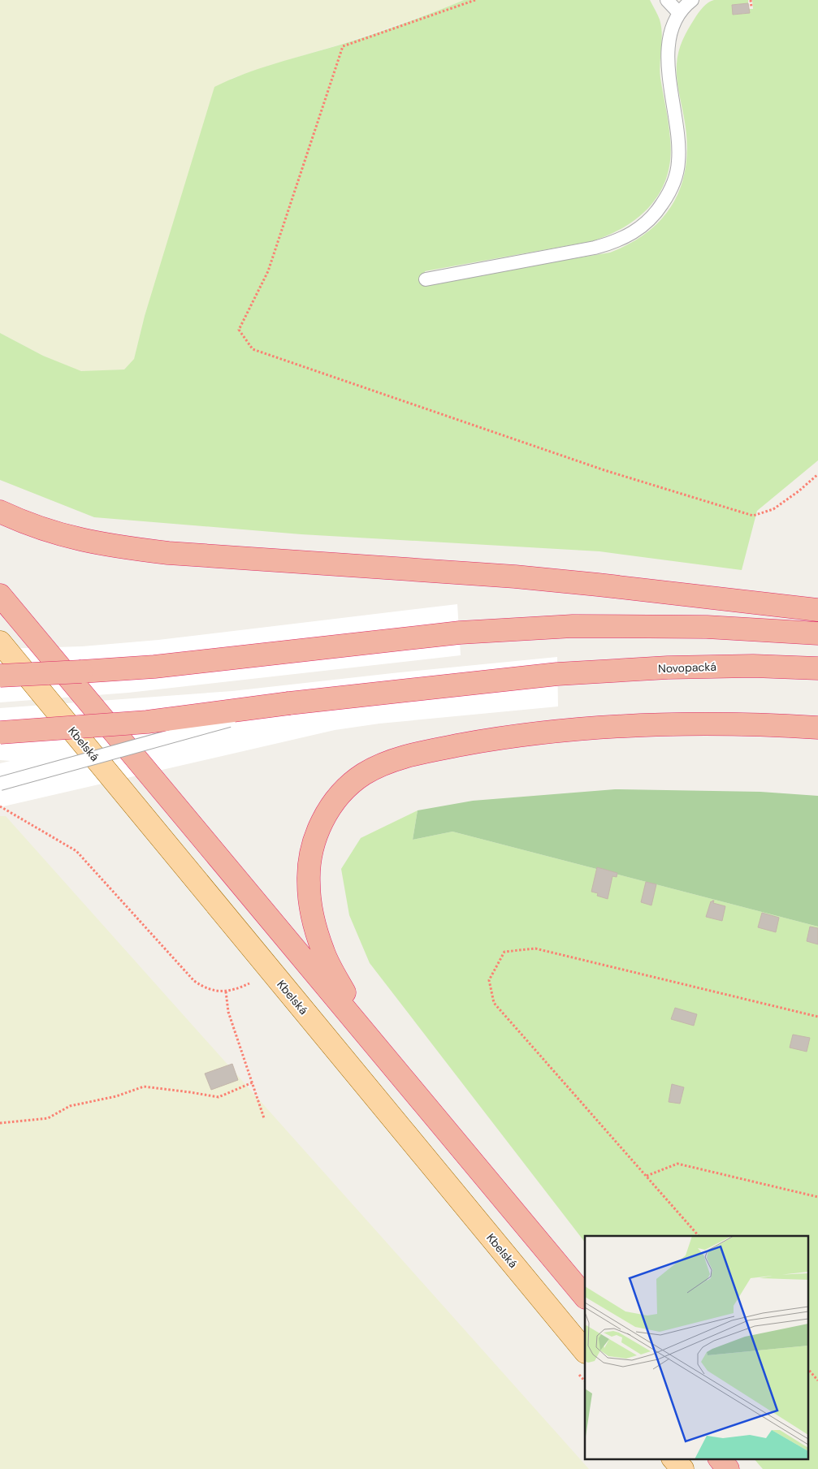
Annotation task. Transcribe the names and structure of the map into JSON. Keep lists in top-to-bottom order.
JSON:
{
  "streets": {
    "highway": ["Novopacká"],
    "main road": ["Kbelská"]
  }
}
